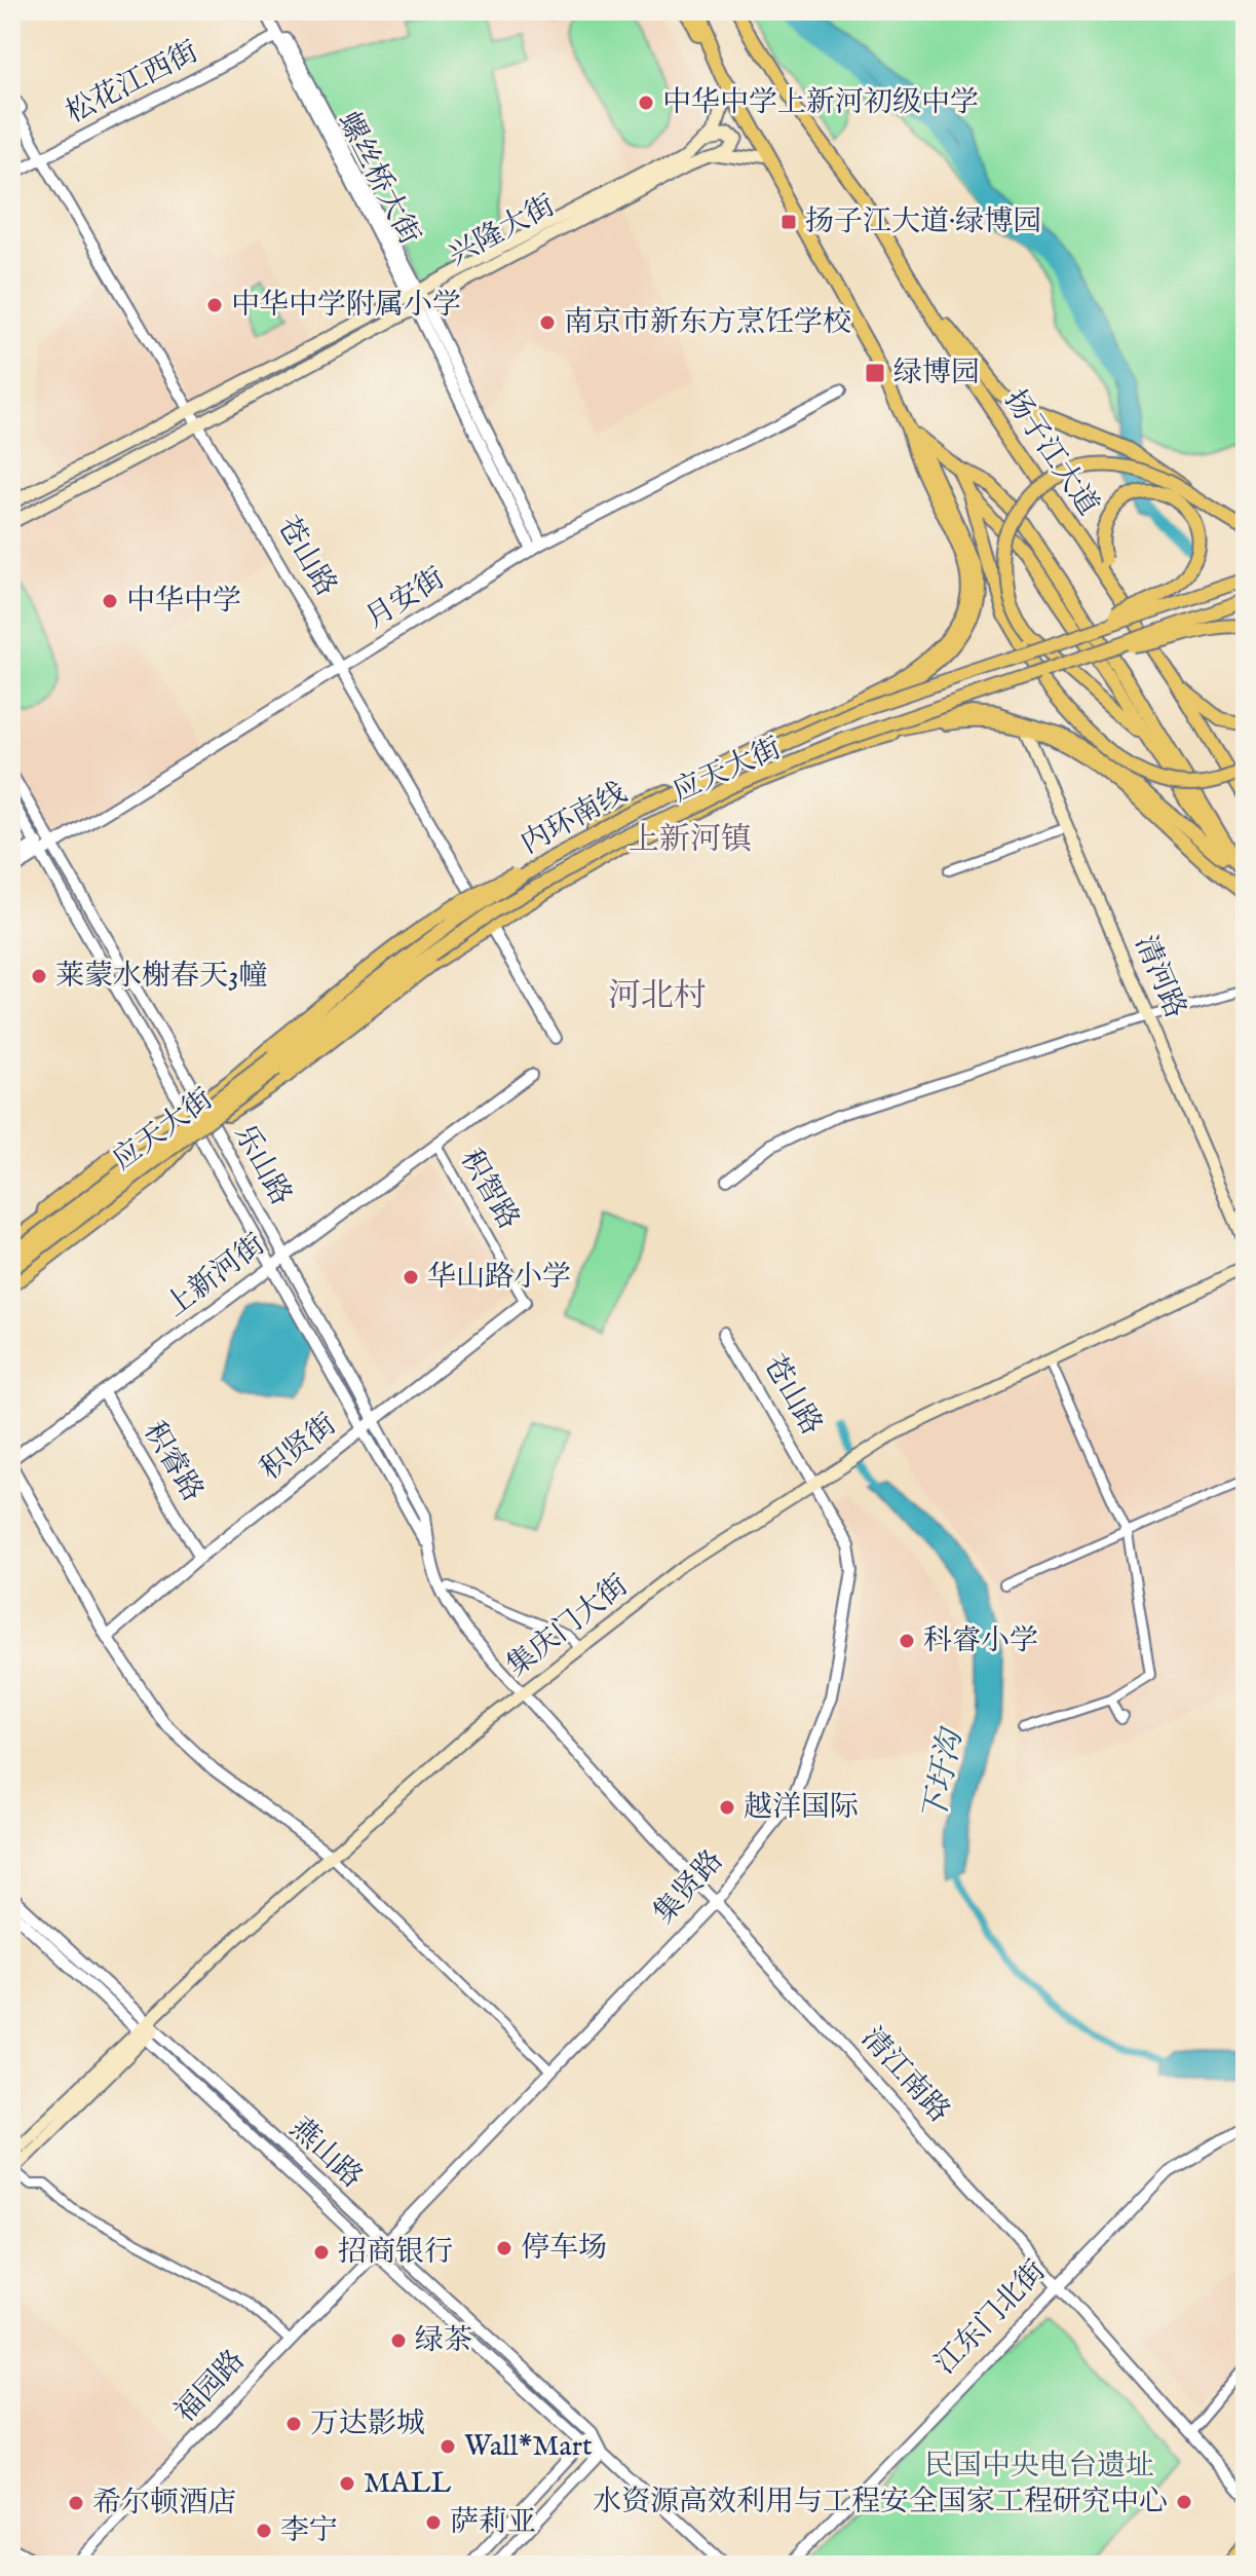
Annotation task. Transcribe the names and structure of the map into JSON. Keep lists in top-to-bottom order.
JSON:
{
  "streets": {
    "main road": [
      "兴隆大街",
      "扬子江大道",
      "应天大街",
      "内环南线",
      "清河路",
      "集庆门大街"
    ],
    "street": [
      "松花江西街",
      "螺丝桥大街",
      "苍山路",
      "月安街",
      "乐山路",
      "积智路",
      "上新河街",
      "积贤街",
      "积睿路",
      "集贤路",
      "清江南路",
      "燕山路",
      "江东门北街",
      "福园路"
    ]
  },
  "crossings": [
    ["松花江西街", "螺丝桥大街"],
    ["松花江西街", "苍山路"],
    ["螺丝桥大街", "兴隆大街"],
    ["螺丝桥大街", "月安街"],
    ["兴隆大街", "苍山路"],
    ["苍山路", "月安街"],
    ["苍山路", "应天大街"],
    ["苍山路", "集庆门大街"],
    ["苍山路", "集贤路"],
    ["月安街", "乐山路"],
    ["应天大街", "内环南线"],
    ["应天大街", "清河路"],
    ["应天大街", "乐山路"],
    ["乐山路", "上新河街"],
    ["乐山路", "积贤街"],
    ["乐山路", "集庆门大街"],
    ["乐山路", "清江南路"],
    ["积智路", "上新河街"],
    ["积智路", "积贤街"],
    ["上新河街", "积睿路"],
    ["积贤街", "积睿路"],
    ["集庆门大街", "集贤路"],
    ["集庆门大街", "清江南路"],
    ["集庆门大街", "燕山路"],
    ["集贤路", "清江南路"],
    ["集贤路", "燕山路"],
    ["集贤路", "福园路"],
    ["清江南路", "江东门北街"],
    ["燕山路", "福园路"]
  ],
  "districts": ["上新河镇", "河北村"],
  "water": ["下圩沟"],
  "parks": ["民国中央电台遗址"],
  "places": {
    "other": [
      "中华中学上新河初级中学",
      "中华中学附属小学",
      "南京市新东方烹饪学校",
      "中华中学",
      "莱蒙水榭春天3幢",
      "华山路小学",
      "科睿小学",
      "越洋国际",
      "停车场",
      "招商银行",
      "绿茶",
      "万达影城",
      "Wall*Mart",
      "MALL",
      "水资源高效利用与工程安全国家工程研究中心",
      "希尔顿酒店",
      "萨莉亚",
      "李宁"
    ],
    "transit": ["扬子江大道·绿博园", "绿博园"]
  }
}
